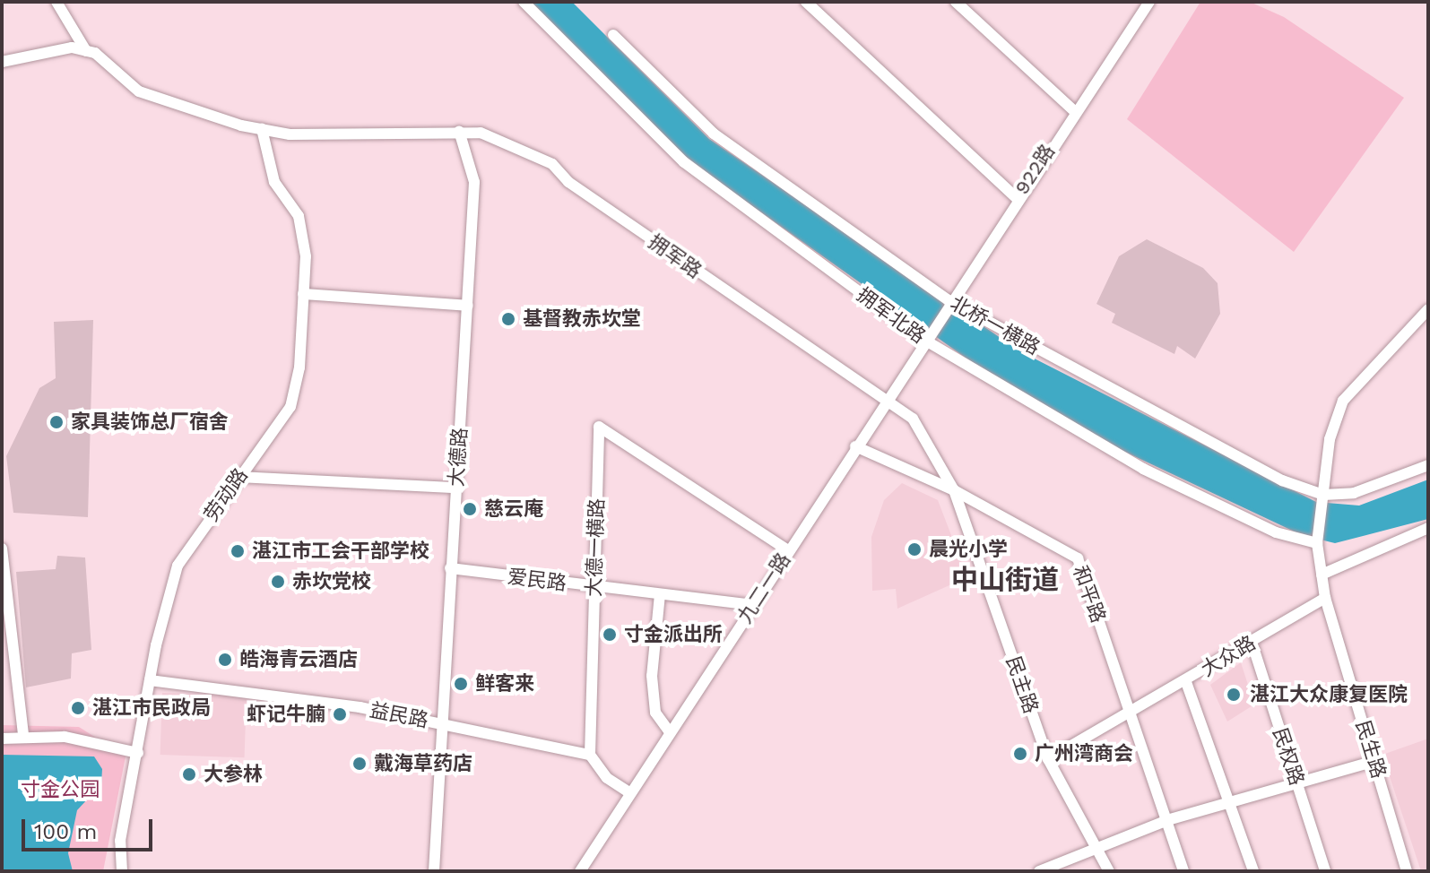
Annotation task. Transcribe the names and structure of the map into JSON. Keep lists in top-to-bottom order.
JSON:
{
  "streets": {
    "street": [
      "922路",
      "拥军路",
      "拥军北路",
      "北桥一横路",
      "大德路",
      "劳动路",
      "大德一横路",
      "爱民路",
      "九二一路",
      "和平路",
      "大众路",
      "民主路",
      "益民路",
      "民生路",
      "民权路"
    ]
  },
  "crossings": [
    ["922路", "拥军北路"],
    ["922路", "北桥一横路"],
    ["922路", "九二一路"],
    ["拥军路", "大德路"],
    ["拥军路", "九二一路"],
    ["拥军北路", "九二一路"],
    ["拥军北路", "民生路"],
    ["北桥一横路", "民生路"],
    ["大德路", "爱民路"],
    ["大德路", "益民路"],
    ["劳动路", "益民路"],
    ["大德一横路", "爱民路"],
    ["大德一横路", "九二一路"],
    ["大德一横路", "益民路"],
    ["爱民路", "九二一路"],
    ["九二一路", "和平路"],
    ["和平路", "大众路"],
    ["和平路", "民主路"],
    ["大众路", "民主路"],
    ["大众路", "民生路"],
    ["大众路", "民权路"]
  ],
  "districts": ["中山街道"],
  "parks": ["寸金公园"],
  "places": [
    "基督教赤坎堂",
    "家具装饰总厂宿舍",
    "慈云庵",
    "晨光小学",
    "湛江市工会干部学校",
    "赤坎党校",
    "寸金派出所",
    "皓海青云酒店",
    "鲜客来",
    "湛江大众康复医院",
    "湛江市民政局",
    "虾记牛腩",
    "广州湾商会",
    "戴海草药店",
    "大参林"
  ],
  "scale_bar": "100 m"
}
